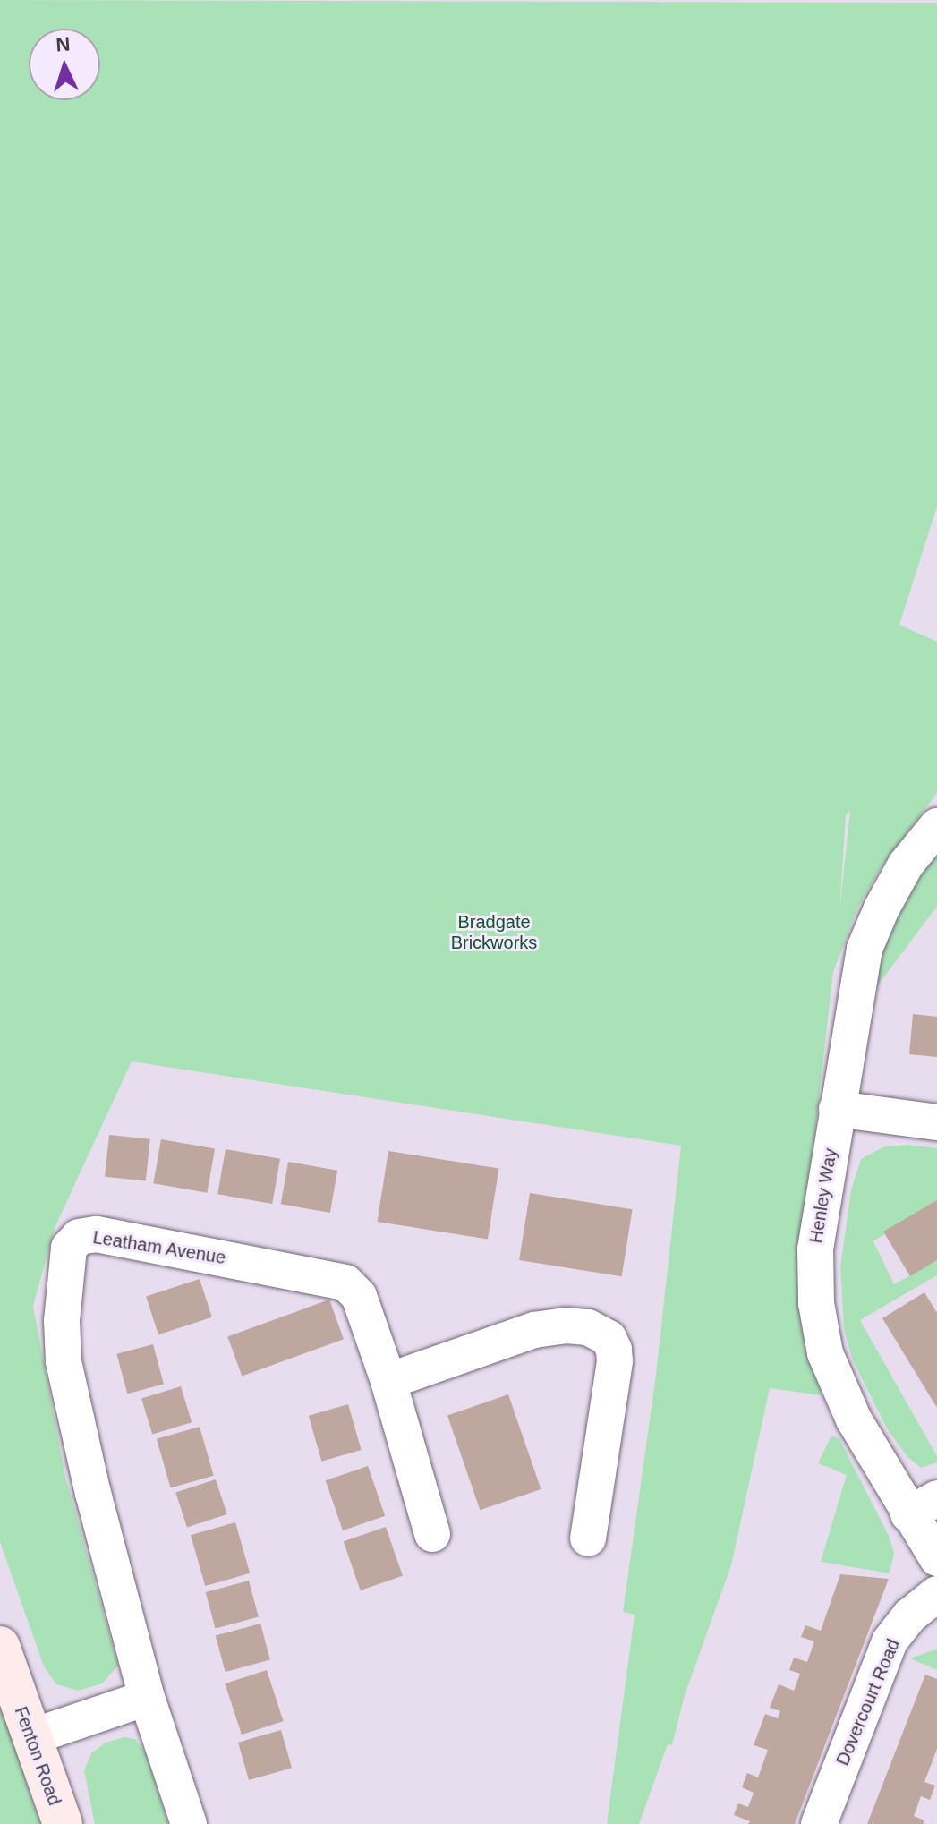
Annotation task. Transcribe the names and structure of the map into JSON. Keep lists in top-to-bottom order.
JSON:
{
  "streets": {
    "street": [
      "Henley Way",
      "Leatham Avenue",
      "Dovercourt Road",
      "Fenton Road"
    ]
  },
  "parks": ["Bradgate Brickworks"],
  "north": "top"
}
